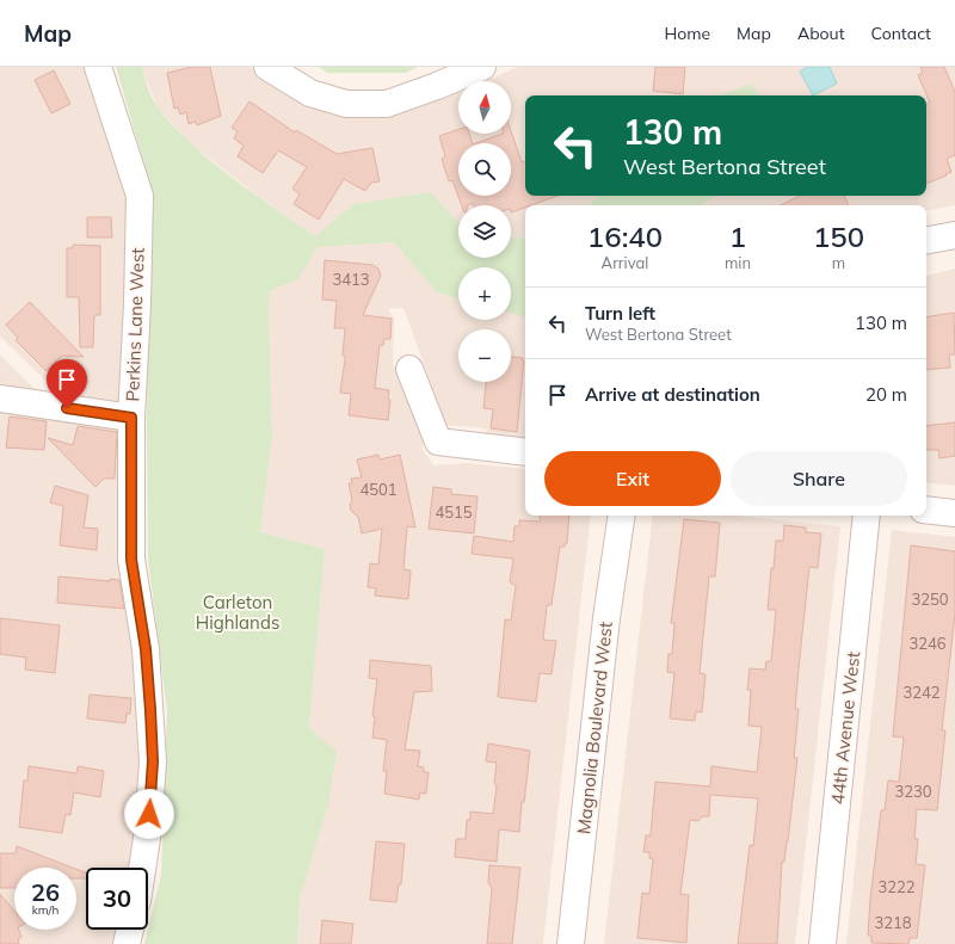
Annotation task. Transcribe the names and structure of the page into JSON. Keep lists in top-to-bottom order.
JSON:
{
  "streets": {
    "street": ["Perkins Lane West", "Magnolia Boulevard West", "44th Avenue West"]
  },
  "parks": ["Carleton Highlands"],
  "house_numbers": [
    "3413",
    "4501",
    "4515",
    "3250",
    "3246",
    "3242",
    "3230",
    "3222",
    "3218"
  ],
  "north": "top",
  "page": {
    "header": "Map",
    "nav": [
      "Home",
      "Map",
      "About",
      "Contact"
    ],
    "map_buttons": ["+", "−"],
    "turn": ["130 m", "West Bertona Street"],
    "eta": [
      "16:40",
      "Arrival",
      "1",
      "min",
      "150",
      "m"
    ],
    "list": [
      {
        "name": "Turn left",
        "note": "West Bertona Street",
        "value": "130 m"
      },
      {
        "name": "Arrive at destination",
        "value": "20 m"
      }
    ],
    "buttons": ["Exit", "Share"],
    "speed": "26 km/h",
    "limit": "30"
  }
}
